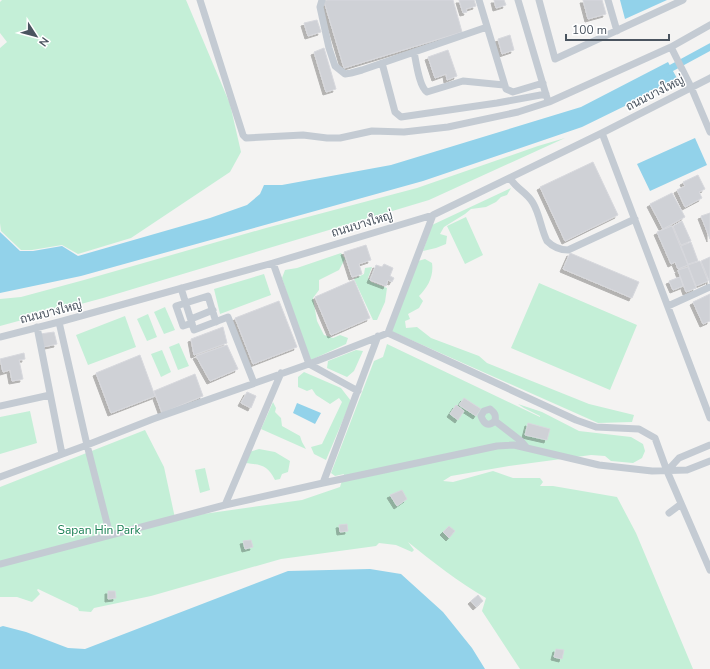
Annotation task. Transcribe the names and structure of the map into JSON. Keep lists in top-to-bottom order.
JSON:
{
  "streets": {
    "street": ["ถนนบางใหญ่"]
  },
  "parks": ["Sapan Hin Park"],
  "scale_bar": "100 m",
  "north": "bottom right"
}
